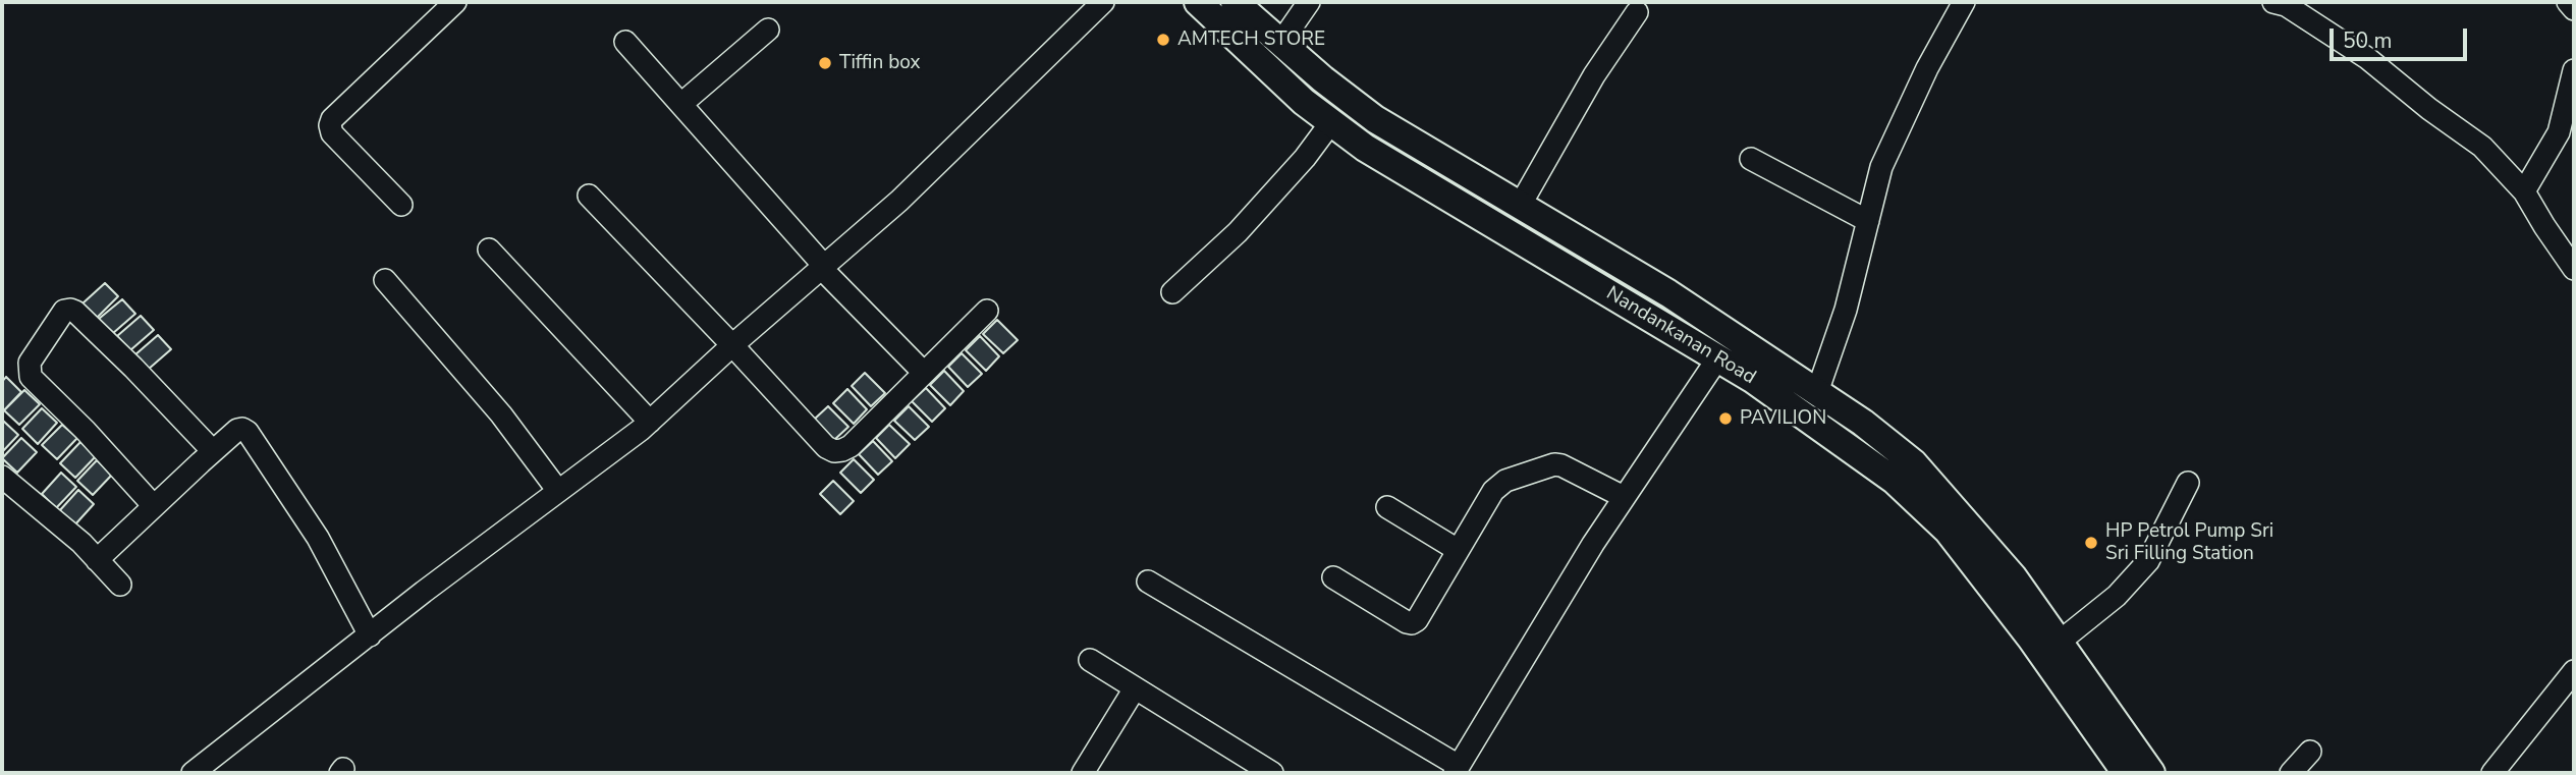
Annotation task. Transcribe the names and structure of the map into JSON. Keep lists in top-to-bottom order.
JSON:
{
  "streets": {
    "main road": ["Nandankanan Road"]
  },
  "places": [
    "AMTECH STORE",
    "Tiffin box",
    "PAVILION",
    "HP Petrol Pump Sri Sri Filling Station"
  ],
  "scale_bar": "50 m"
}
